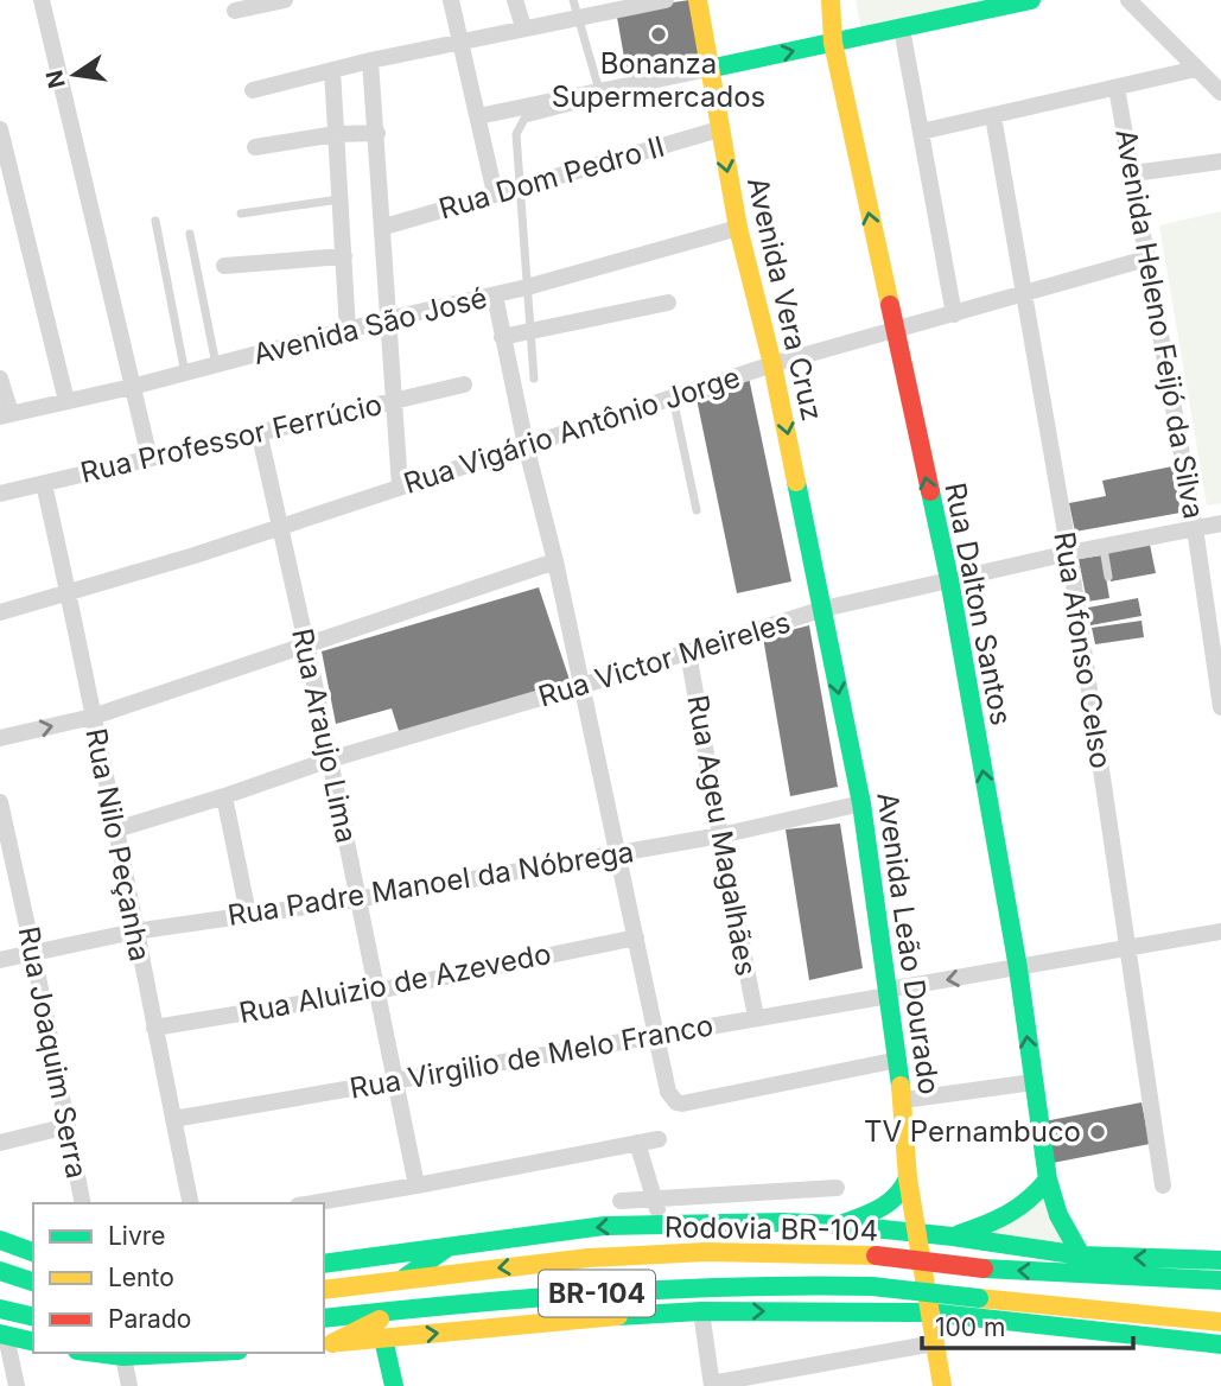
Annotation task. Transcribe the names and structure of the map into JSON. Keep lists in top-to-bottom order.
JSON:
{
  "streets": {
    "main road": [
      "Avenida Vera Cruz",
      "Rua Dalton Santos",
      "Avenida Leão Dourado",
      "Rodovia BR-104",
      "BR-104"
    ],
    "street": [
      "Rua Dom Pedro II",
      "Avenida Heleno Feijó da Silva",
      "Avenida São José",
      "Rua Vigário Antônio Jorge",
      "Rua Professor Ferrúcio",
      "Rua Afonso Celso",
      "Rua Victor Meireles",
      "Rua Araujo Lima",
      "Rua Ageu Magalhães",
      "Rua Nilo Peçanha",
      "Rua Padre Manoel da Nóbrega",
      "Rua Aluizio de Azevedo",
      "Rua Joaquim Serra",
      "Rua Virgilio de Melo Franco"
    ]
  },
  "crossings": [
    ["Rua Dom Pedro II", "Avenida Vera Cruz"],
    ["Avenida Vera Cruz", "Avenida São José"],
    ["Avenida Vera Cruz", "Rua Vigário Antônio Jorge"],
    ["Avenida Vera Cruz", "Rua Victor Meireles"],
    ["Avenida Vera Cruz", "Avenida Leão Dourado"],
    ["Avenida Heleno Feijó da Silva", "Rua Vigário Antônio Jorge"],
    ["Avenida Heleno Feijó da Silva", "Rua Victor Meireles"],
    ["Rua Vigário Antônio Jorge", "Rua Dalton Santos"],
    ["Rua Vigário Antônio Jorge", "Rua Afonso Celso"],
    ["Rua Vigário Antônio Jorge", "Rua Araujo Lima"],
    ["Rua Vigário Antônio Jorge", "Rua Nilo Peçanha"],
    ["Rua Professor Ferrúcio", "Rua Araujo Lima"],
    ["Rua Professor Ferrúcio", "Rua Nilo Peçanha"],
    ["Rua Dalton Santos", "Rua Victor Meireles"],
    ["Rua Dalton Santos", "Rua Virgilio de Melo Franco"],
    ["Rua Afonso Celso", "Rua Victor Meireles"],
    ["Rua Afonso Celso", "Rua Virgilio de Melo Franco"],
    ["Rua Victor Meireles", "Rua Araujo Lima"],
    ["Rua Victor Meireles", "Rua Ageu Magalhães"],
    ["Rua Victor Meireles", "Rua Nilo Peçanha"],
    ["Rua Victor Meireles", "Avenida Leão Dourado"],
    ["Rua Araujo Lima", "Rua Padre Manoel da Nóbrega"],
    ["Rua Araujo Lima", "Rua Aluizio de Azevedo"],
    ["Rua Araujo Lima", "Rua Virgilio de Melo Franco"],
    ["Rua Ageu Magalhães", "Rua Padre Manoel da Nóbrega"],
    ["Rua Ageu Magalhães", "Rua Virgilio de Melo Franco"],
    ["Rua Nilo Peçanha", "Rua Padre Manoel da Nóbrega"],
    ["Rua Nilo Peçanha", "Rua Aluizio de Azevedo"],
    ["Rua Nilo Peçanha", "Rua Virgilio de Melo Franco"],
    ["Rua Padre Manoel da Nóbrega", "Avenida Leão Dourado"],
    ["Rua Padre Manoel da Nóbrega", "Rua Joaquim Serra"],
    ["Avenida Leão Dourado", "Rua Virgilio de Melo Franco"]
  ],
  "one_way": ["Avenida Vera Cruz", "Rua Dalton Santos"],
  "places": ["Bonanza Supermercados", "TV Pernambuco"],
  "legend": ["Livre", "Lento", "Parado"],
  "scale_bar": "100 m",
  "north": "left"
}
